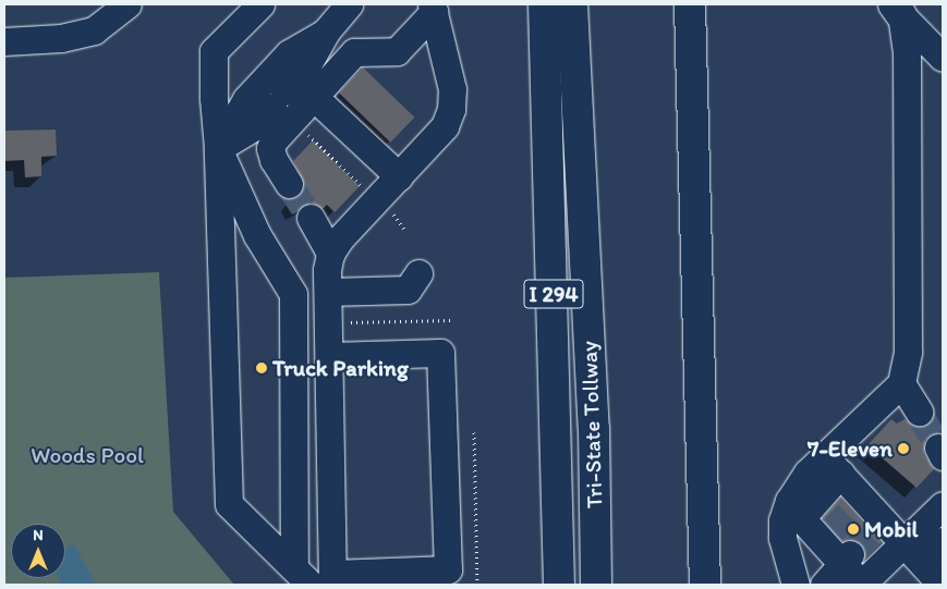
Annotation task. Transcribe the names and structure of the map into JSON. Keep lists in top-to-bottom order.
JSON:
{
  "streets": {
    "highway": ["I 294", "Tri-State Tollway"]
  },
  "parks": ["Woods Pool"],
  "places": ["Truck Parking", "7-Eleven", "Mobil"],
  "north": "top"
}
